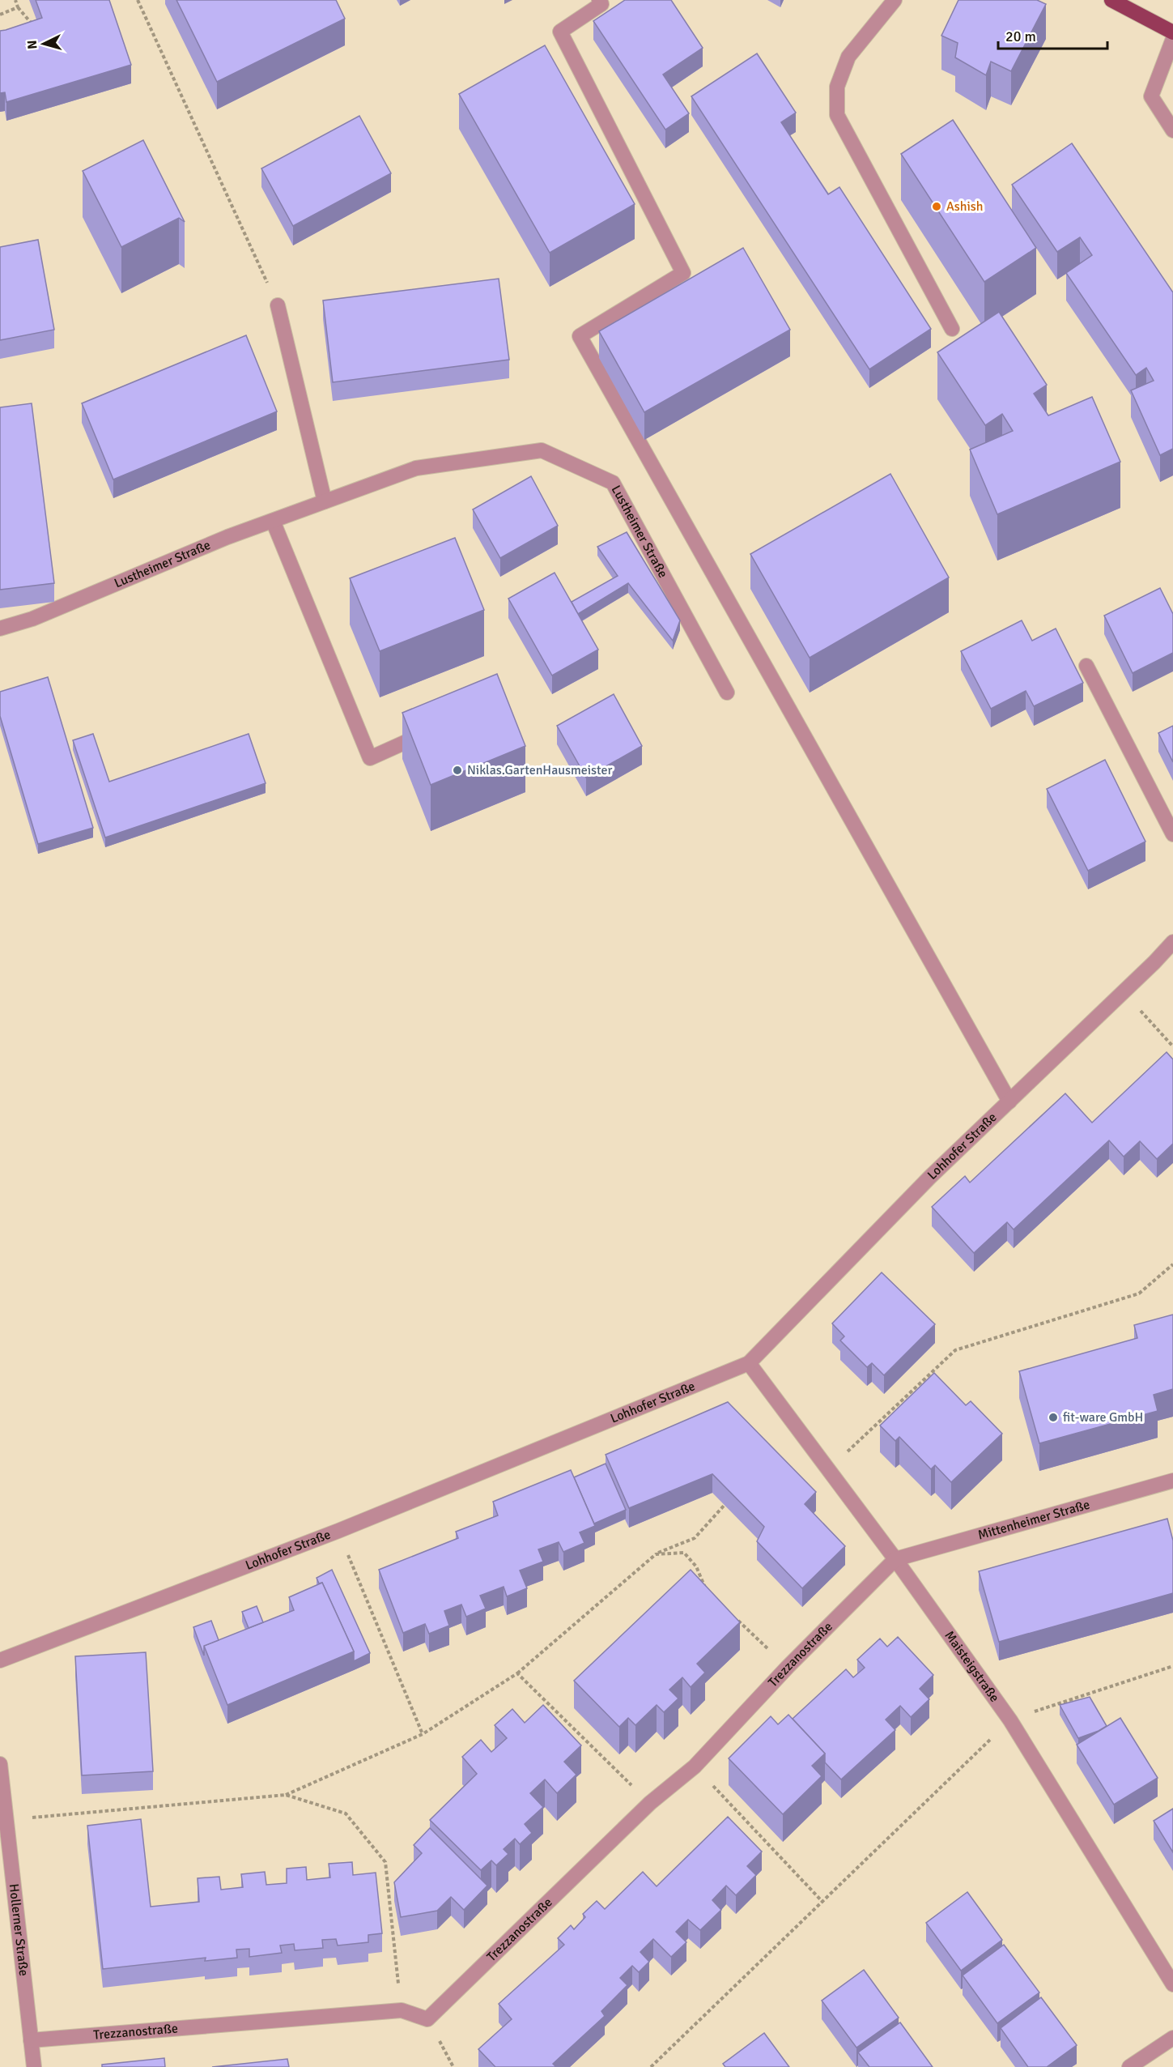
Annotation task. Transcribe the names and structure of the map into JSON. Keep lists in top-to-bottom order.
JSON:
{
  "streets": {
    "street": [
      "Lustheimer Straße",
      "Lohhofer Straße",
      "Mittenheimer Straße",
      "Trezzanostraße",
      "Maisteigstraße",
      "Hollerner Straße"
    ]
  },
  "crossings": [
    ["Lohhofer Straße", "Maisteigstraße"],
    ["Mittenheimer Straße", "Trezzanostraße"],
    ["Mittenheimer Straße", "Maisteigstraße"],
    ["Trezzanostraße", "Maisteigstraße"],
    ["Trezzanostraße", "Hollerner Straße"]
  ],
  "places": ["Ashish", "Niklas.GartenHausmeister", "fit-ware GmbH"],
  "scale_bar": "20 m",
  "north": "left"
}
